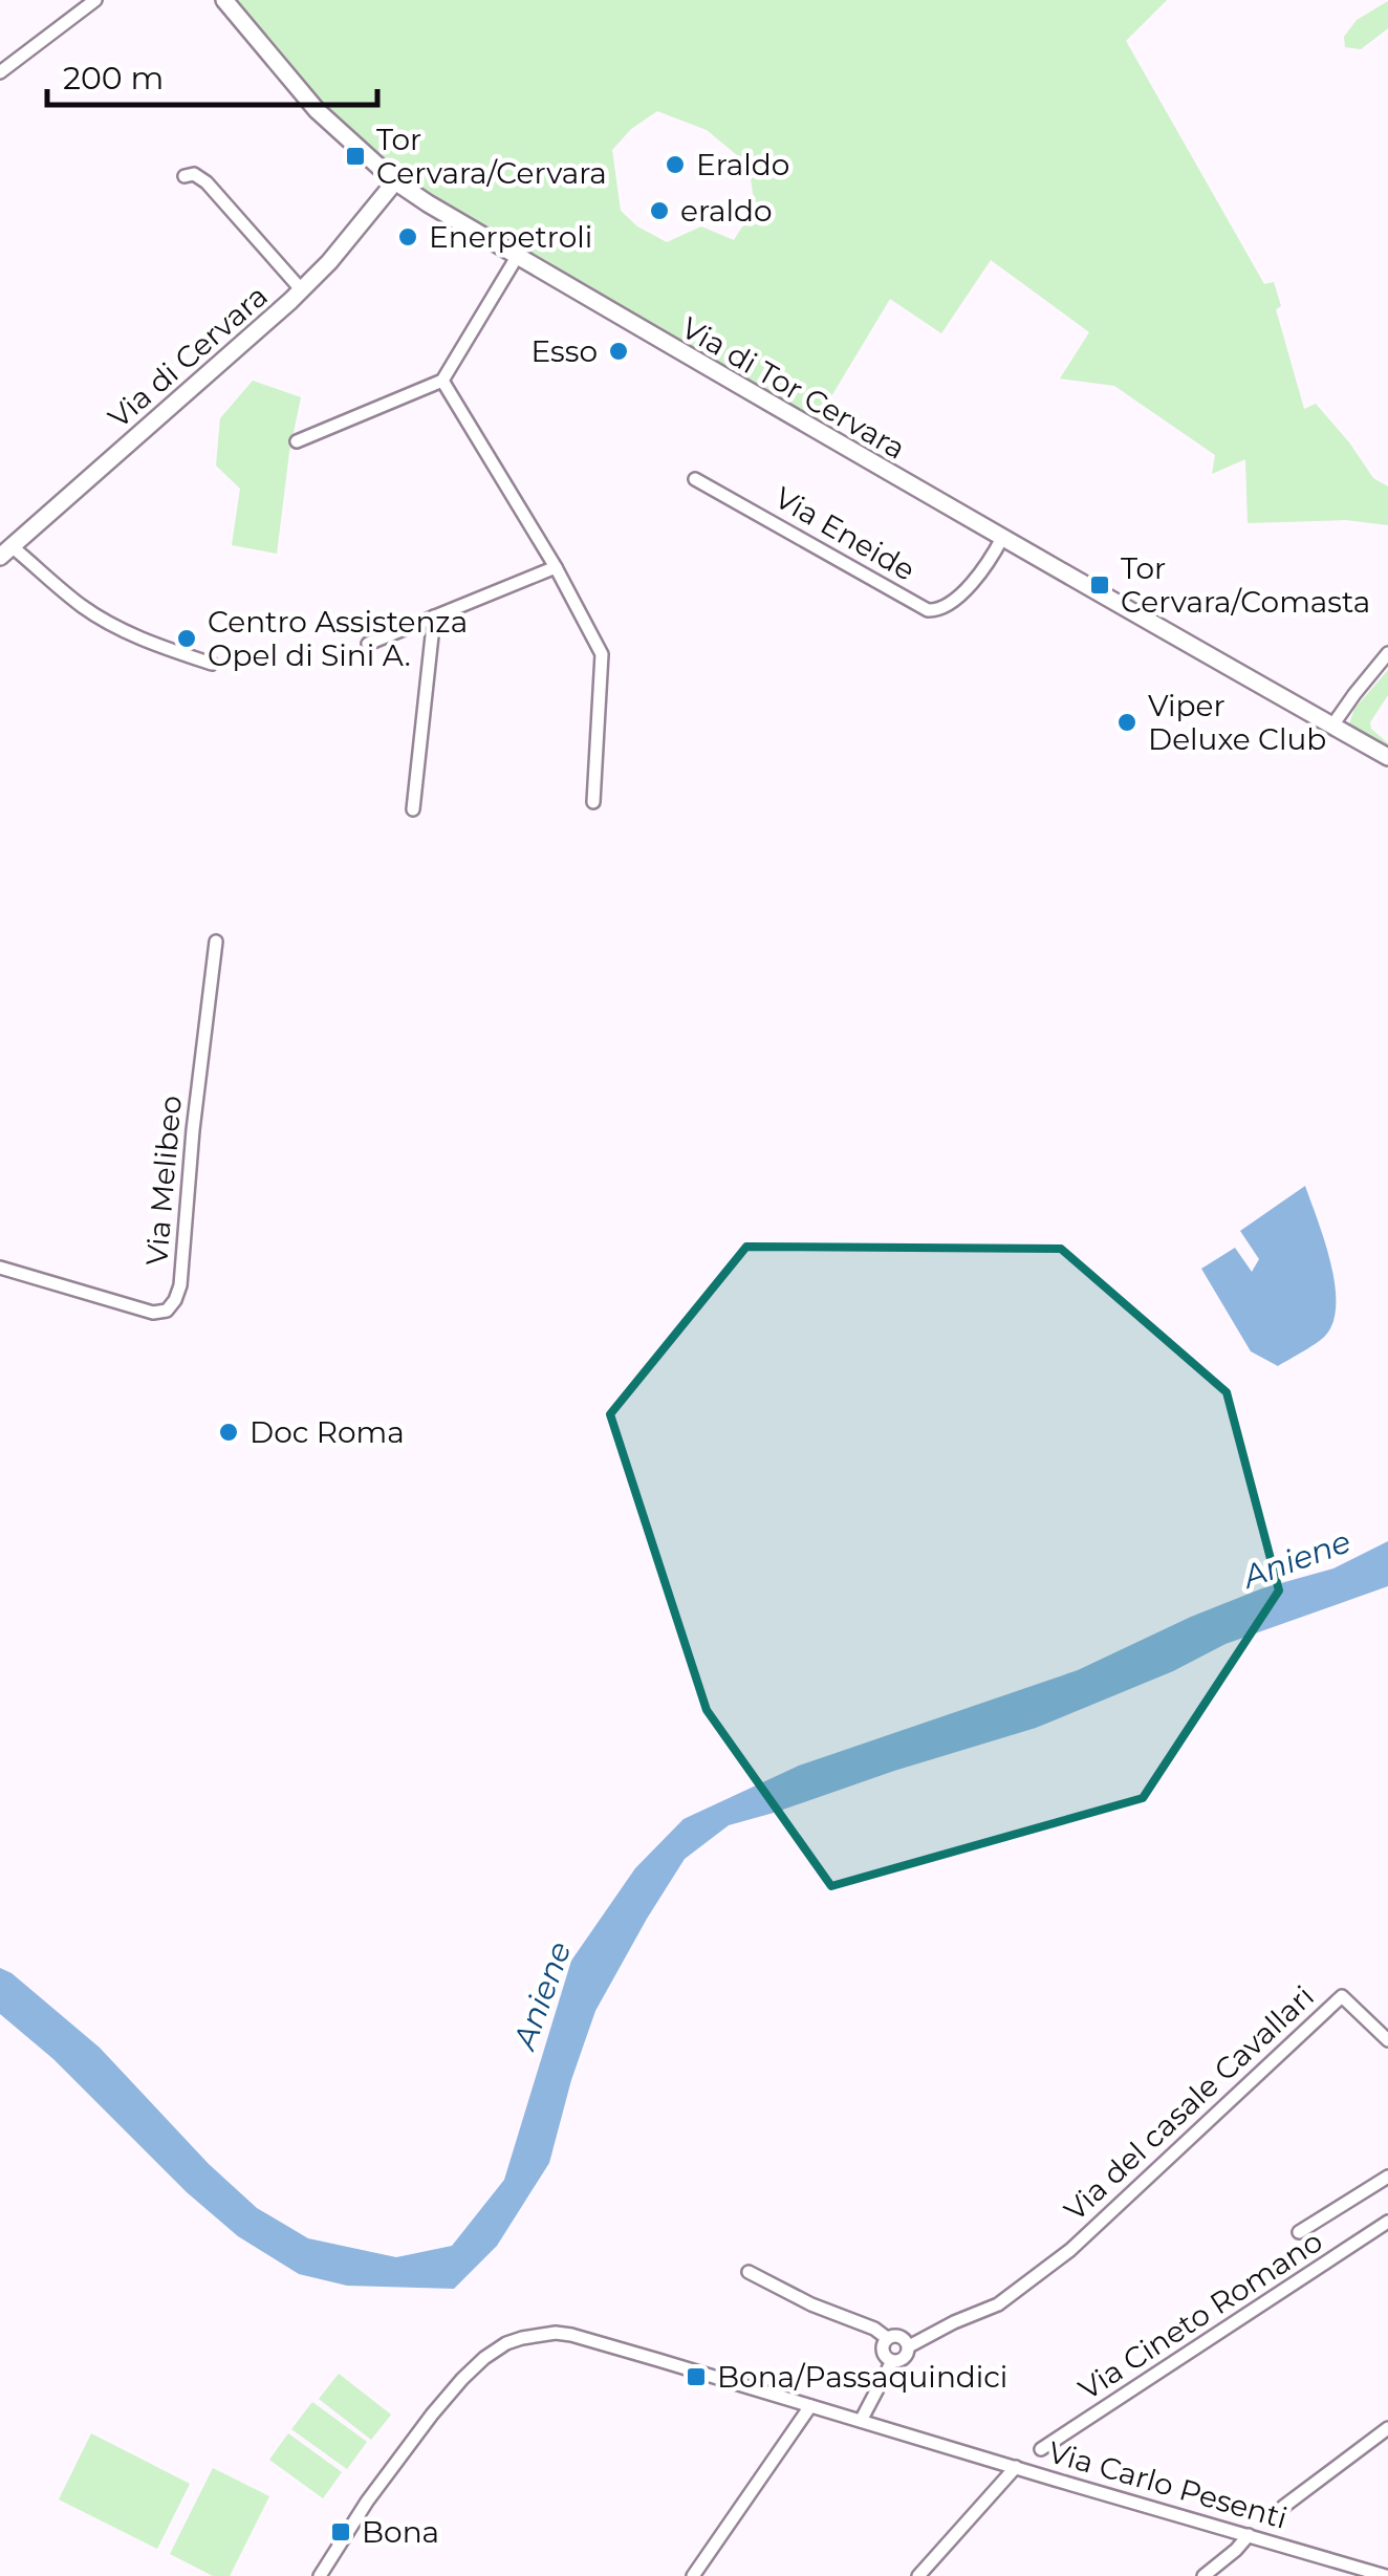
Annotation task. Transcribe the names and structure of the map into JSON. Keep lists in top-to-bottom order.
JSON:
{
  "streets": {
    "street": [
      "Via di Cervara",
      "Via di Tor Cervara",
      "Via Eneide",
      "Via Melibeo",
      "Via del casale Cavallari",
      "Via Cineto Romano",
      "Via Carlo Pesenti"
    ]
  },
  "crossings": [
    ["Via di Cervara", "Via di Tor Cervara"],
    ["Via di Tor Cervara", "Via Eneide"]
  ],
  "water": ["Aniene"],
  "places": {
    "transit": [
      "Tor Cervara/Cervara",
      "Tor Cervara/Comasta",
      "Bona/Passaquindici",
      "Bona"
    ],
    "other": [
      "Eraldo",
      "eraldo",
      "Enerpetroli",
      "Esso",
      "Centro Assistenza Opel di Sini A.",
      "Viper Deluxe Club",
      "Doc Roma"
    ]
  },
  "scale_bar": "200 m"
}
